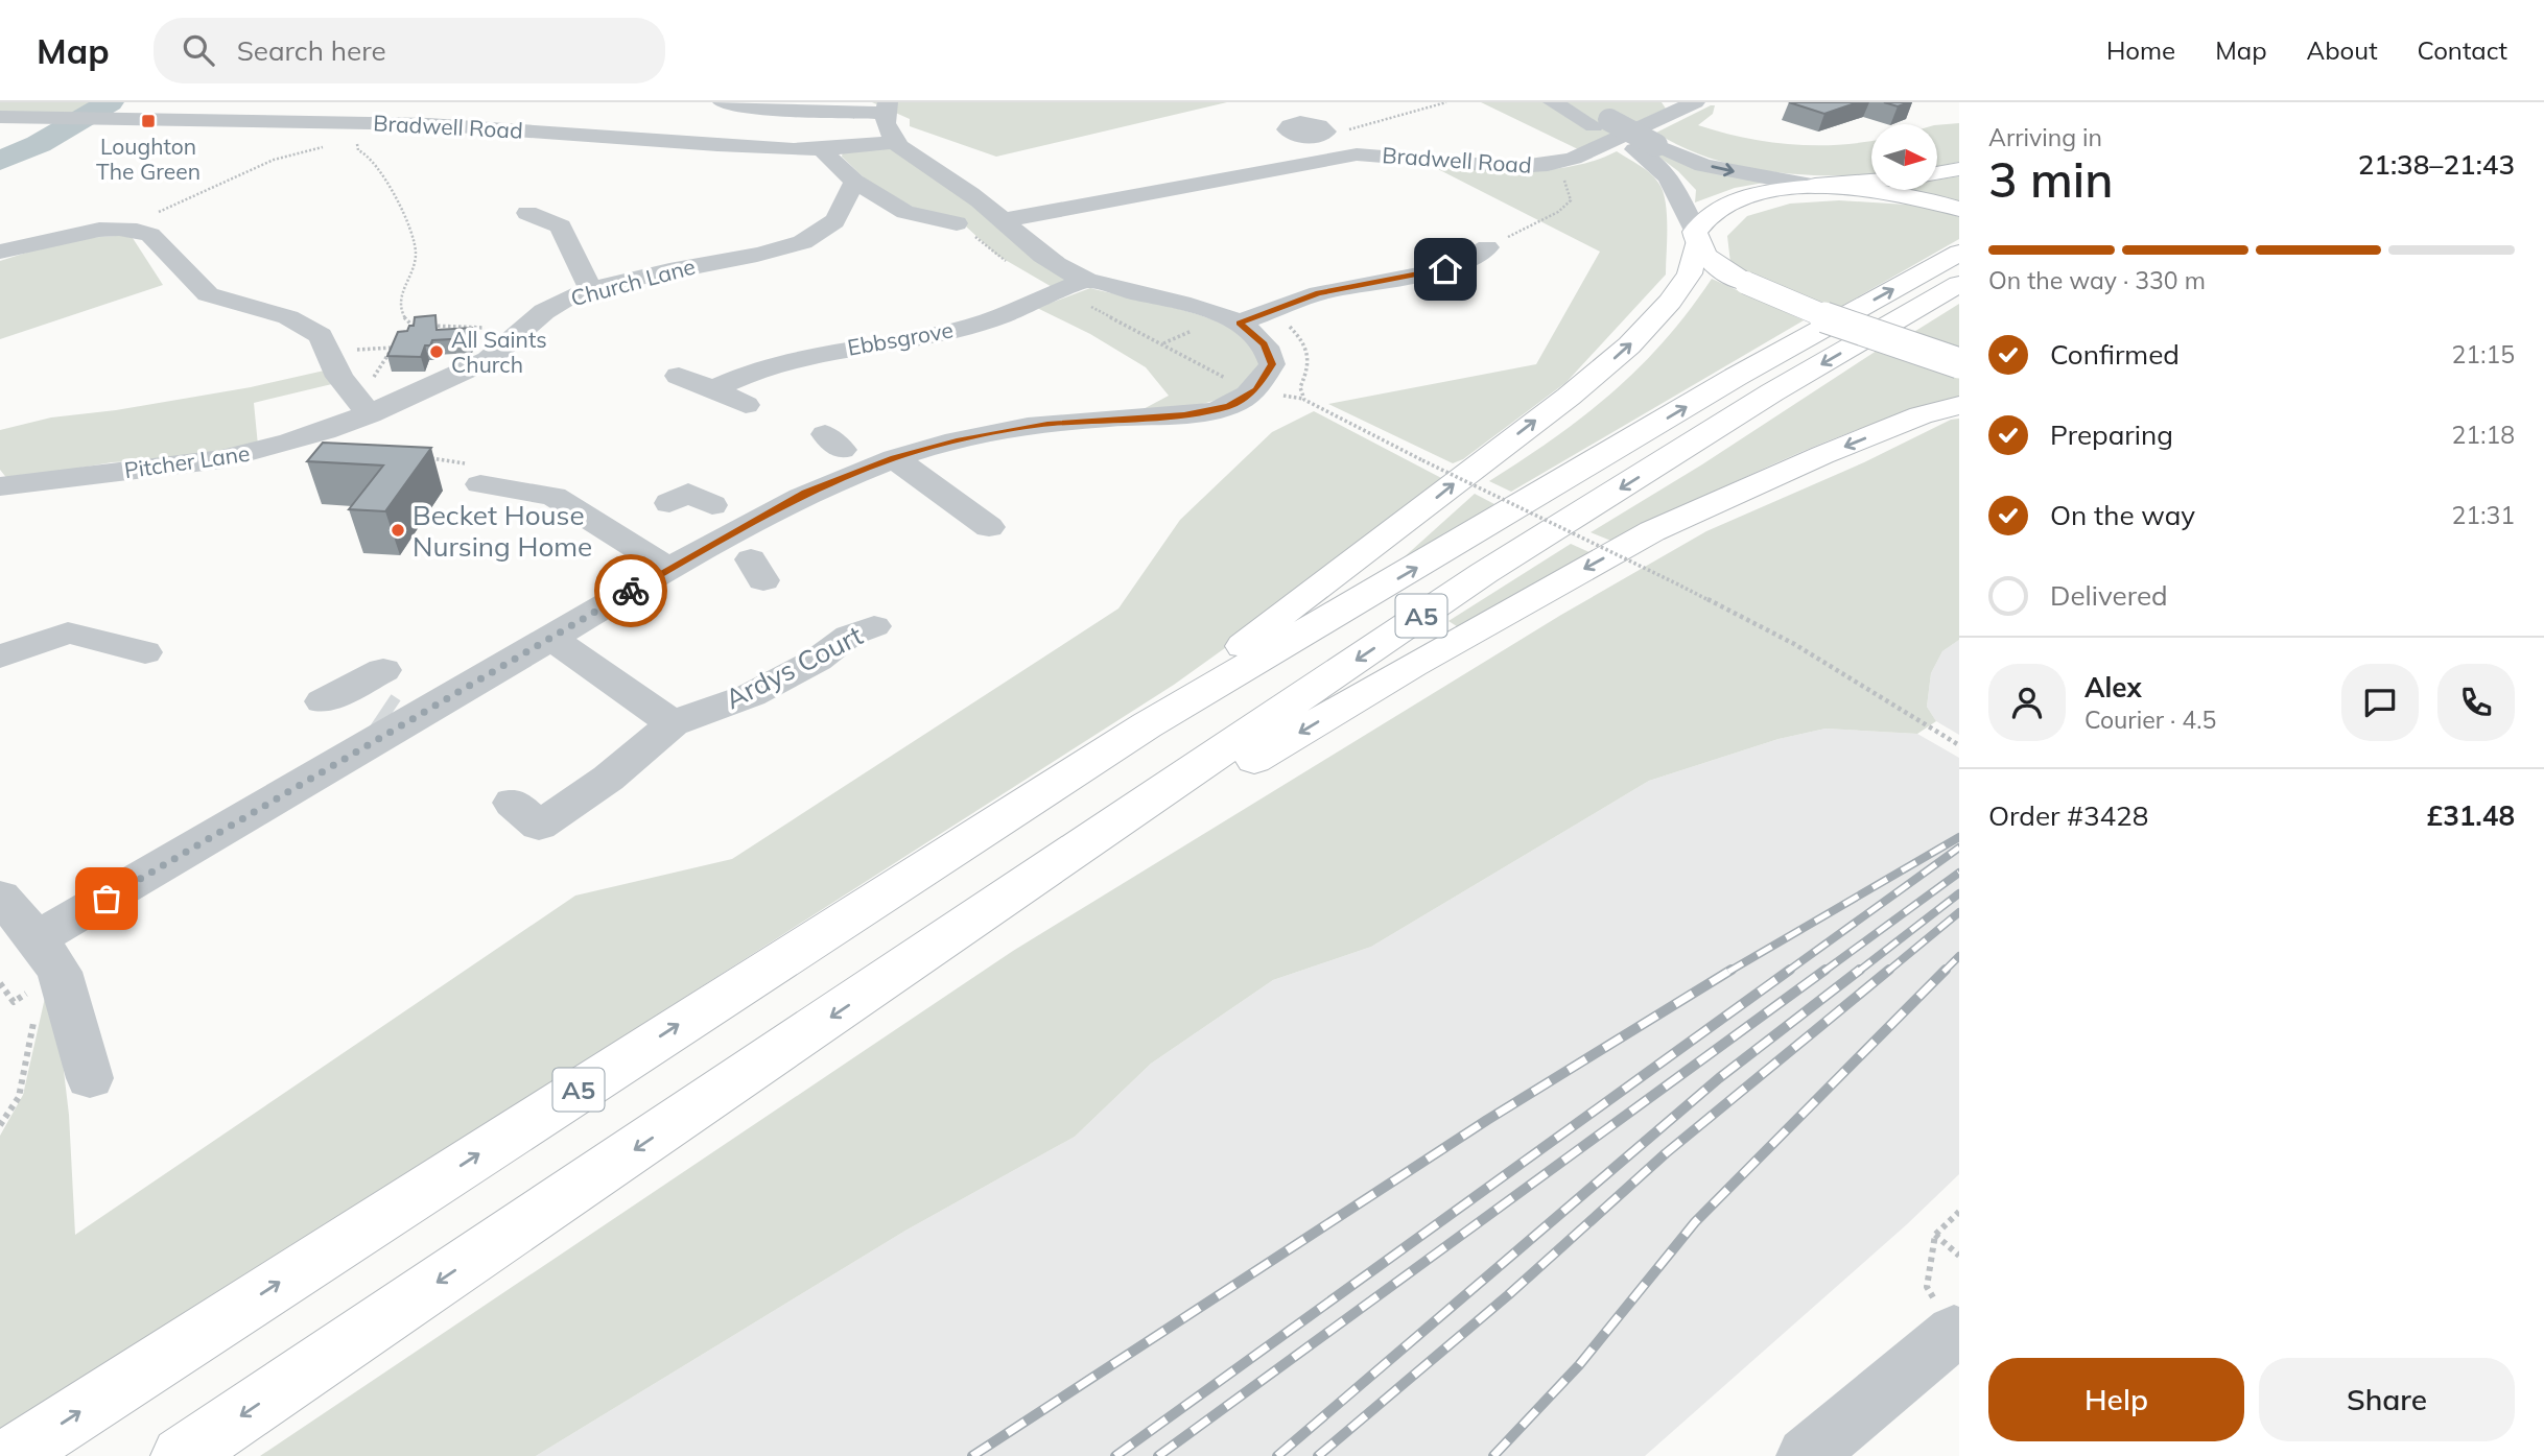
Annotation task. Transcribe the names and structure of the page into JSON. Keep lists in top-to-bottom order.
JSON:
{
  "streets": {
    "main road": ["A5"],
    "street": [
      "Bradwell Road",
      "Church Lane",
      "Ebbsgrove",
      "Pitcher Lane",
      "Ardys Court"
    ]
  },
  "crossings": [
    ["Bradwell Road", "Church Lane"],
    ["Church Lane", "Pitcher Lane"]
  ],
  "places": {
    "transit": ["Loughton The Green"],
    "other": ["All Saints Church", "Becket House Nursing Home"]
  },
  "north": "right",
  "page": {
    "header": "Map",
    "search": "Search here",
    "nav": [
      "Home",
      "Map",
      "About",
      "Contact"
    ],
    "heading": ["3 min", "Arriving in", "21:38–21:43"],
    "panel": [
      "Alex",
      "Courier · 4.5",
      "Order #3428",
      "£31.48"
    ],
    "bar": "On the way · 330 m",
    "list": [
      ["Confirmed", "21:15"],
      ["Preparing", "21:18"],
      ["On the way", "21:31"],
      "Delivered"
    ],
    "buttons": ["Help", "Share"]
  }
}
